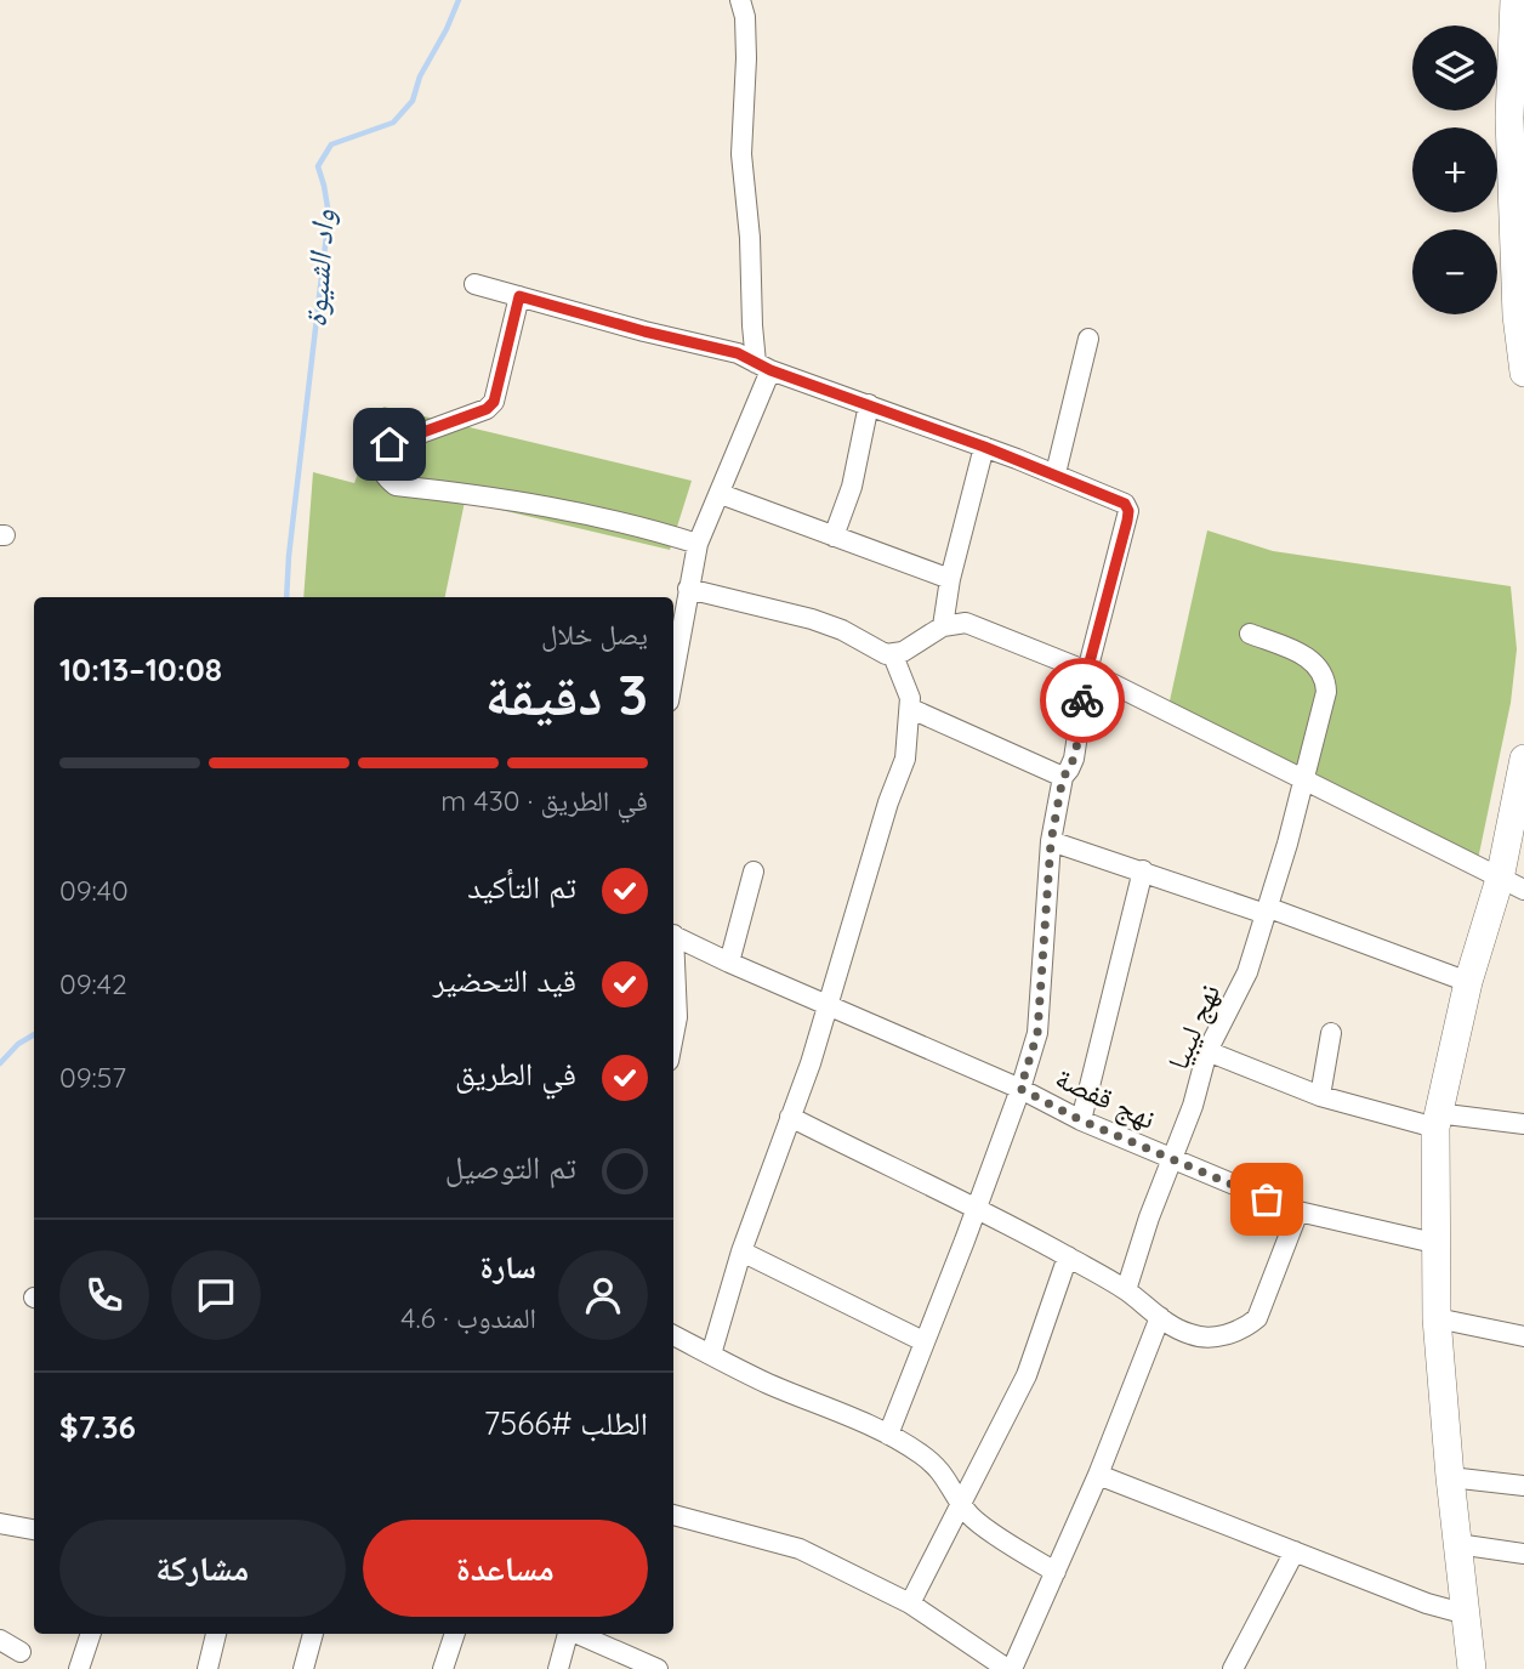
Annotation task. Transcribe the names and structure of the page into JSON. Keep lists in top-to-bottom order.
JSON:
{
  "streets": {
    "street": ["نهج ليبيا", "نهج قفصة"]
  },
  "crossings": [
    ["نهج ليبيا", "نهج قفصة"]
  ],
  "water": ["واد الشيوة"],
  "page": {
    "map_buttons": ["+", "−"],
    "heading": ["3 دقيقة", "يصل خلال", "10:08–10:13"],
    "panel": [
      "سارة",
      "المندوب · 4.6",
      "الطلب #7566",
      "$7.36"
    ],
    "bar": "في الطريق · 430 m",
    "list": [
      ["تم التأكيد", "09:40"],
      ["قيد التحضير", "09:42"],
      ["في الطريق", "09:57"],
      "تم التوصيل"
    ],
    "buttons": ["مساعدة", "مشاركة"]
  }
}
